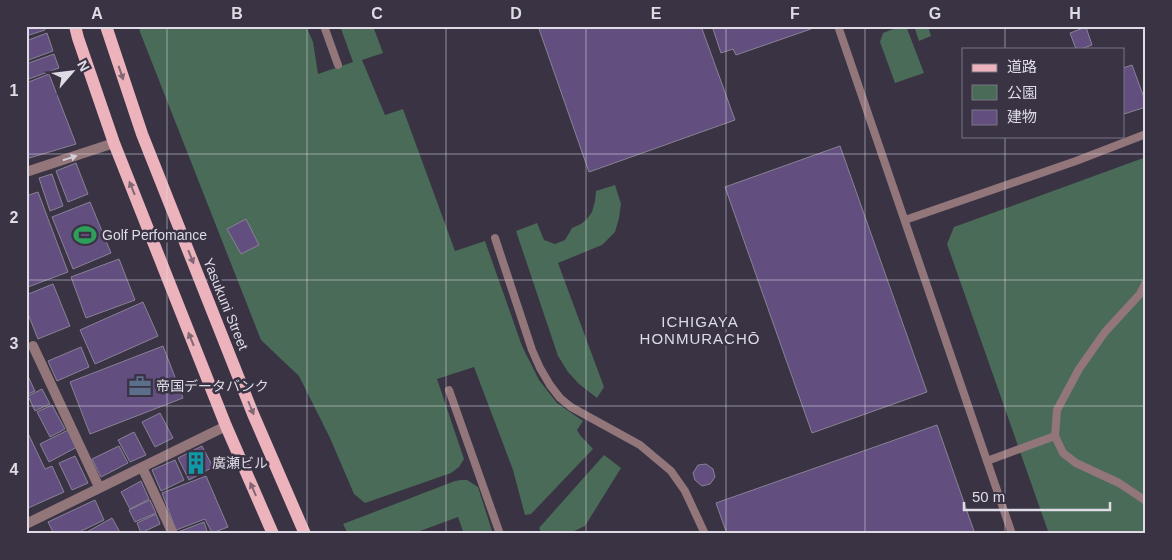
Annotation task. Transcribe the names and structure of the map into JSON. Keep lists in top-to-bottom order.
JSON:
{
  "streets": {
    "main road": ["Yasukuni Street"]
  },
  "districts": ["ICHIGAYA HONMURACHŌ"],
  "places": {
    "sports": ["Golf Perfomance"],
    "office": ["帝国データバンク"],
    "building": ["廣瀬ビル"]
  },
  "legend": ["道路", "公園", "建物"],
  "scale_bar": "50 m",
  "north": "top right",
  "grid": {
    "columns": [
      "A",
      "B",
      "C",
      "D",
      "E",
      "F",
      "G",
      "H"
    ],
    "rows": [
      "1",
      "2",
      "3",
      "4"
    ]
  }
}
